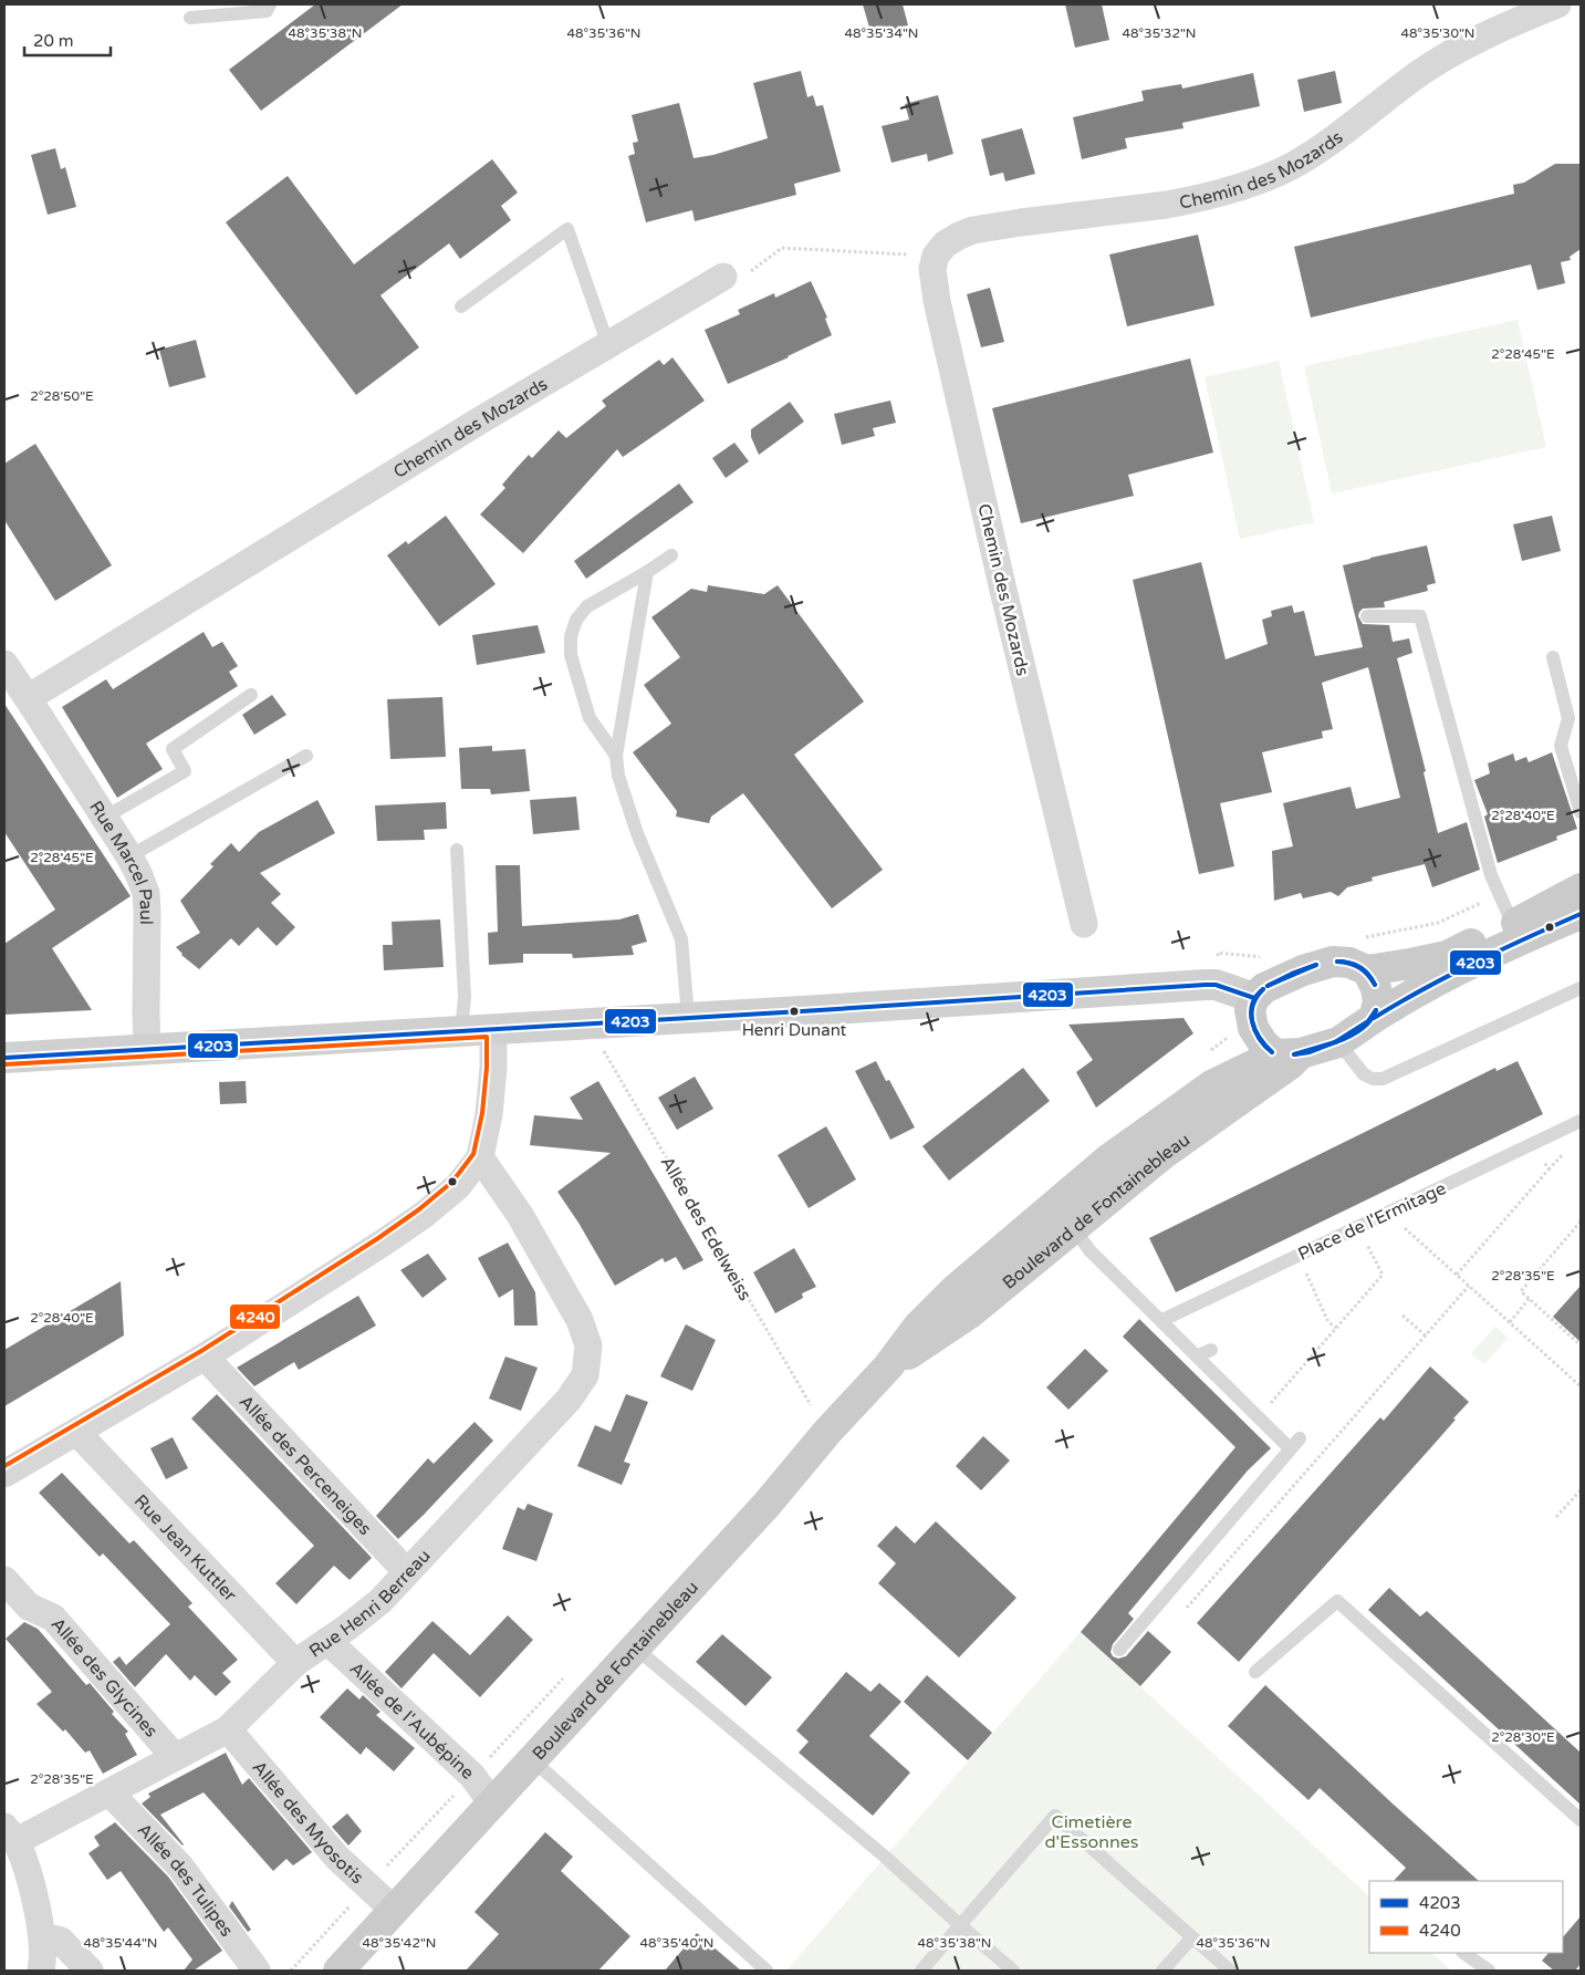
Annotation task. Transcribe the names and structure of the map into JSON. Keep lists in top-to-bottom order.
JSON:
{
  "streets": {
    "main road": ["Boulevard de Fontainebleau"],
    "street": [
      "Chemin des Mozards",
      "Rue Marcel Paul",
      "Allée des Perceneiges",
      "Rue Jean Kuttler",
      "Rue Henri Berreau",
      "Allée des Glycines",
      "Allée de l'Aubépine",
      "Allée des Myosotis",
      "Allée des Tulipes"
    ],
    "lane": ["Place de l'Ermitage"],
    "path": ["Allée des Edelweiss"]
  },
  "crossings": [
    ["Chemin des Mozards", "Rue Marcel Paul"],
    ["Boulevard de Fontainebleau", "Allée des Edelweiss"],
    ["Boulevard de Fontainebleau", "Allée de l'Aubépine"],
    ["Boulevard de Fontainebleau", "Allée des Myosotis"],
    ["Allée des Perceneiges", "Rue Henri Berreau"],
    ["Rue Jean Kuttler", "Rue Henri Berreau"],
    ["Rue Henri Berreau", "Allée des Glycines"],
    ["Rue Henri Berreau", "Allée de l'Aubépine"],
    ["Rue Henri Berreau", "Allée des Myosotis"],
    ["Rue Henri Berreau", "Allée des Tulipes"]
  ],
  "parks": ["Cimetière d'Essonnes"],
  "places": ["Henri Dunant"],
  "lines": ["transit line 4203", "transit line 4240"],
  "legend": ["4203", "4240"],
  "scale_bar": "20 m",
  "coordinates": [
    "48°35'38\"N",
    "48°35'36\"N",
    "48°35'34\"N",
    "48°35'32\"N",
    "48°35'30\"N",
    "2°28'45\"E",
    "2°28'50\"E",
    "2°28'40\"E",
    "2°28'35\"E",
    "2°28'30\"E",
    "48°35'44\"N",
    "48°35'42\"N",
    "48°35'40\"N"
  ]
}
